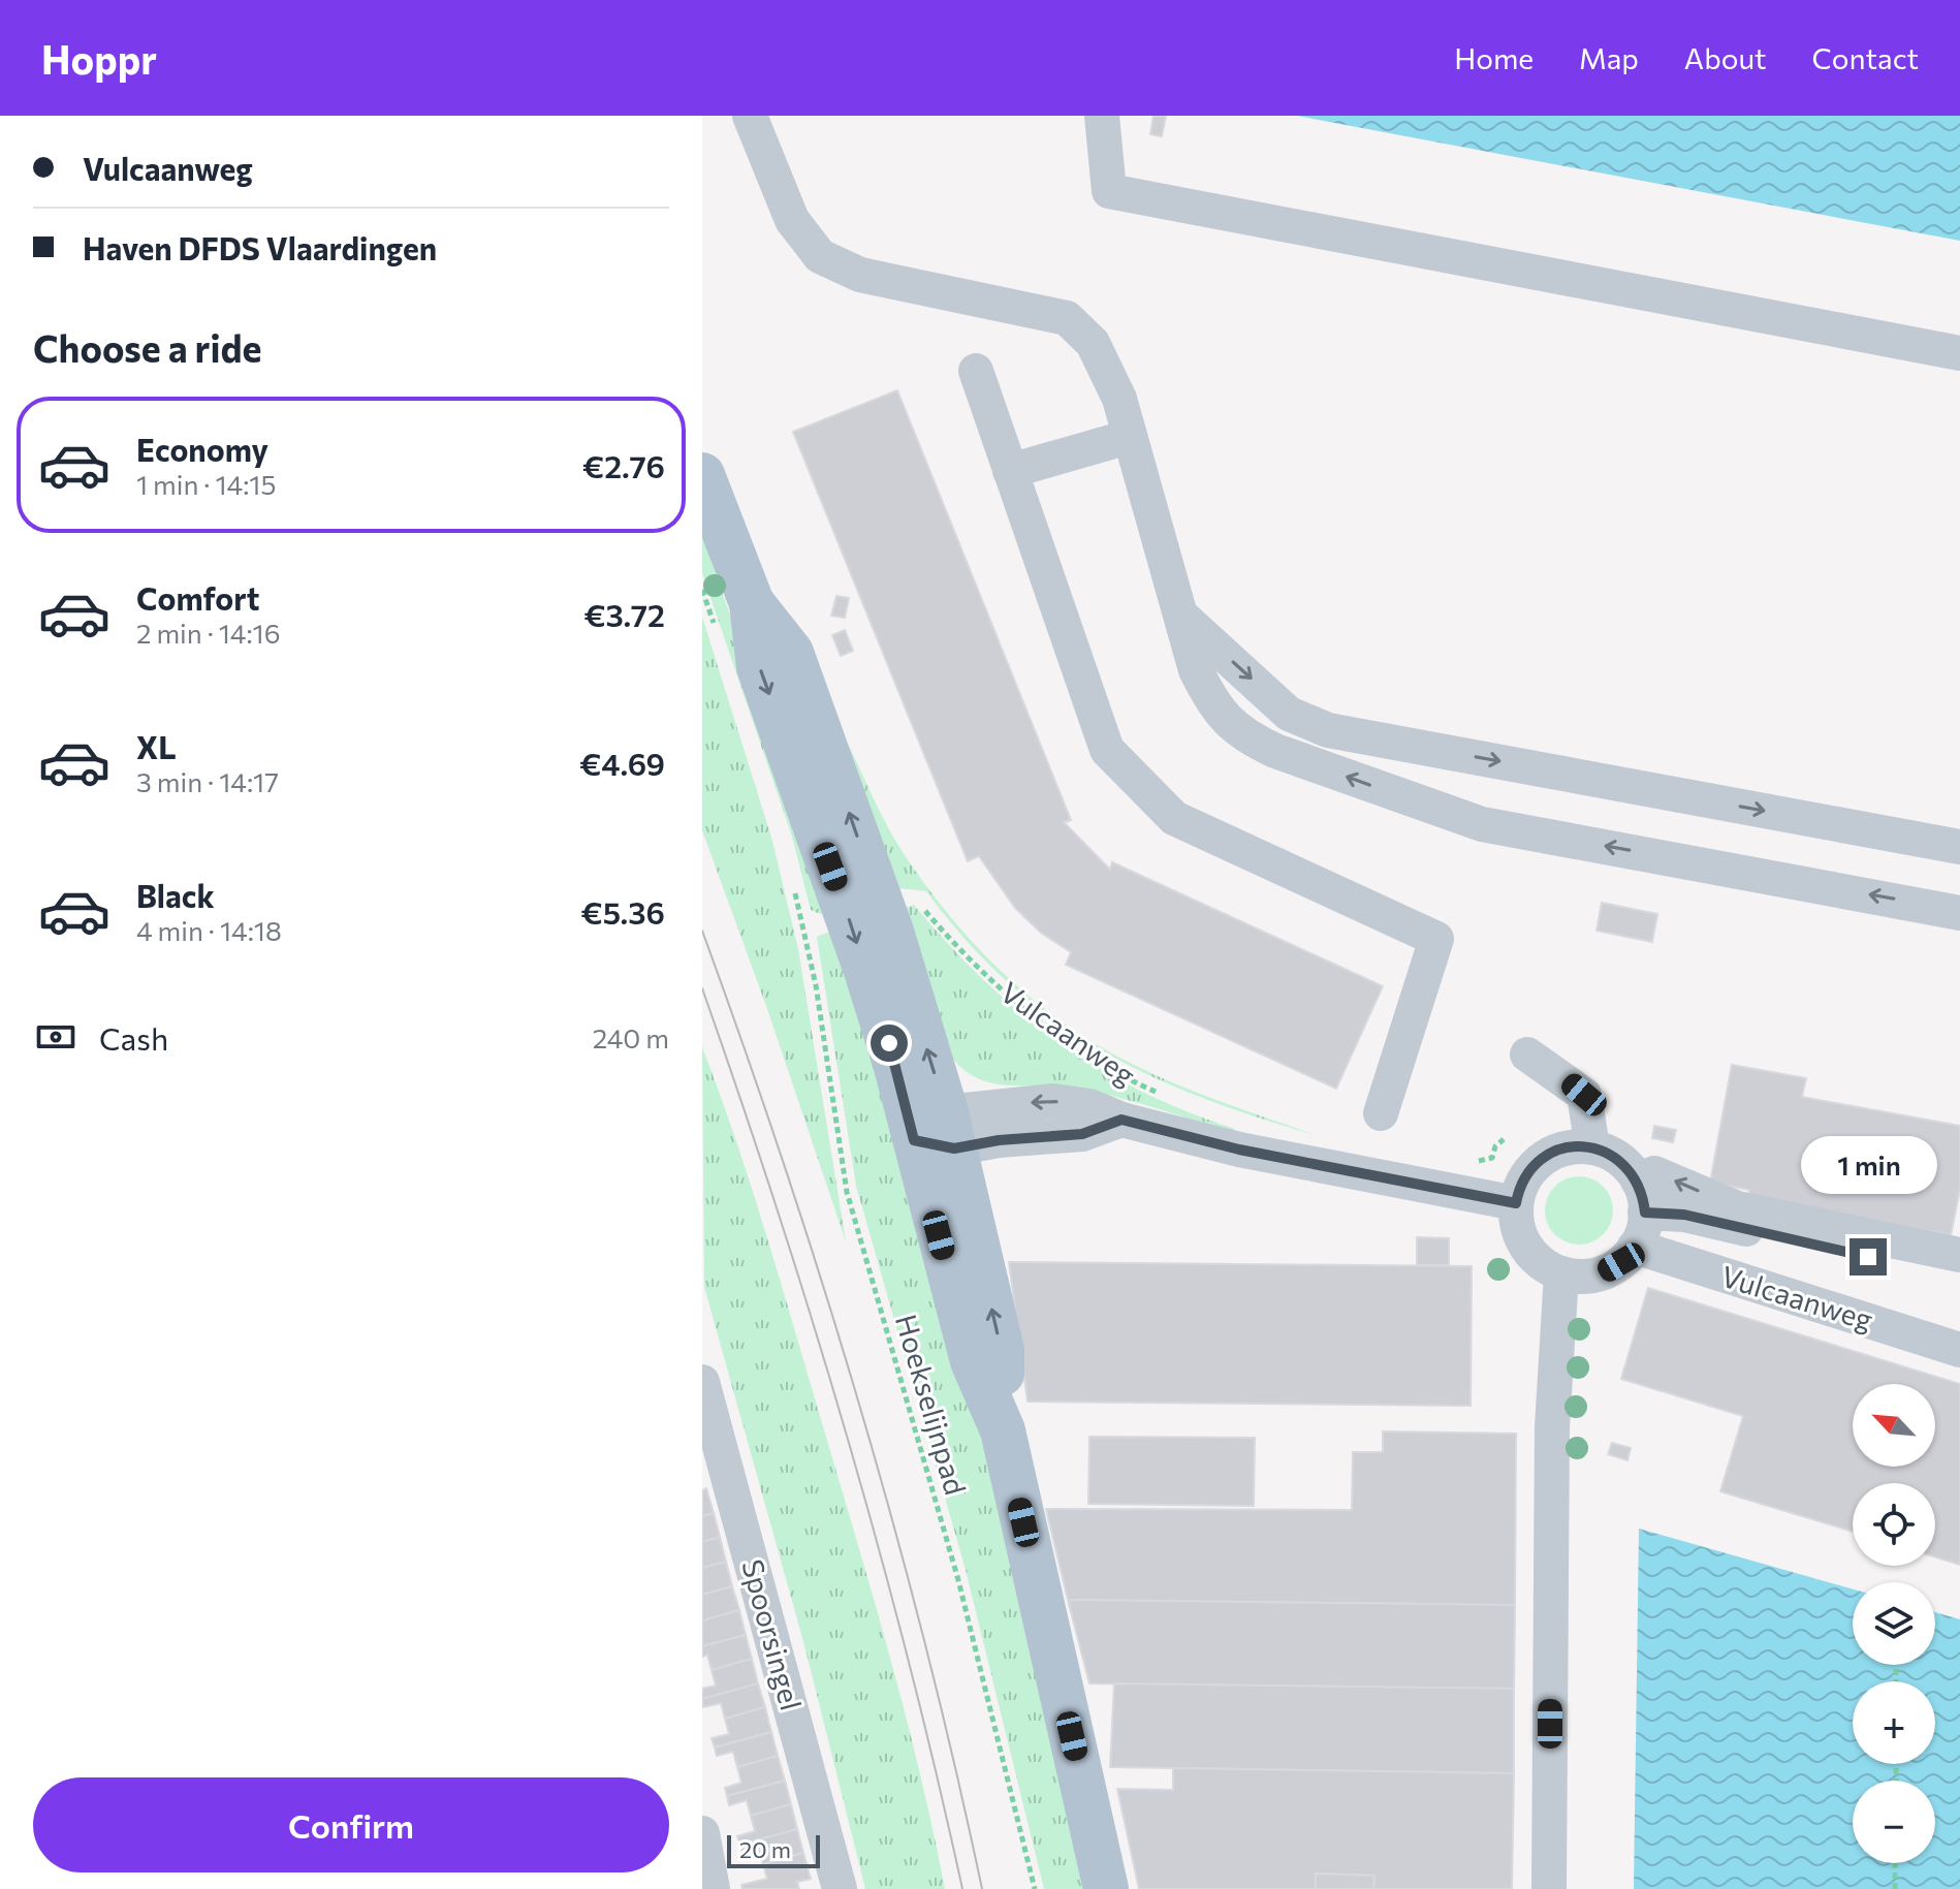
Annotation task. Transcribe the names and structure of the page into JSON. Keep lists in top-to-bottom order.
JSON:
{
  "streets": {
    "street": ["Vulcaanweg", "Spoorsingel"],
    "path": ["Hoekselijnpad"]
  },
  "crossings": [
    ["Vulcaanweg", "Hoekselijnpad"]
  ],
  "scale_bar": "20 m",
  "north": "top left",
  "page": {
    "header": "Hoppr",
    "nav": [
      "Home",
      "Map",
      "About",
      "Contact"
    ],
    "banner": ["Vulcaanweg", "Haven DFDS Vlaardingen"],
    "heading": "Choose a ride",
    "list": [
      {
        "name": "Economy",
        "note": "1 min · 14:15",
        "value": "€2.76"
      },
      {
        "name": "Comfort",
        "note": "2 min · 14:16",
        "value": "€3.72"
      },
      {
        "name": "XL",
        "note": "3 min · 14:17",
        "value": "€4.69"
      },
      {
        "name": "Black",
        "note": "4 min · 14:18",
        "value": "€5.36"
      }
    ],
    "pay": ["Cash", "240 m"],
    "bubble": "1 min",
    "map_buttons": ["+", "−"],
    "buttons": "Confirm",
    "scale": "20 m"
  }
}
